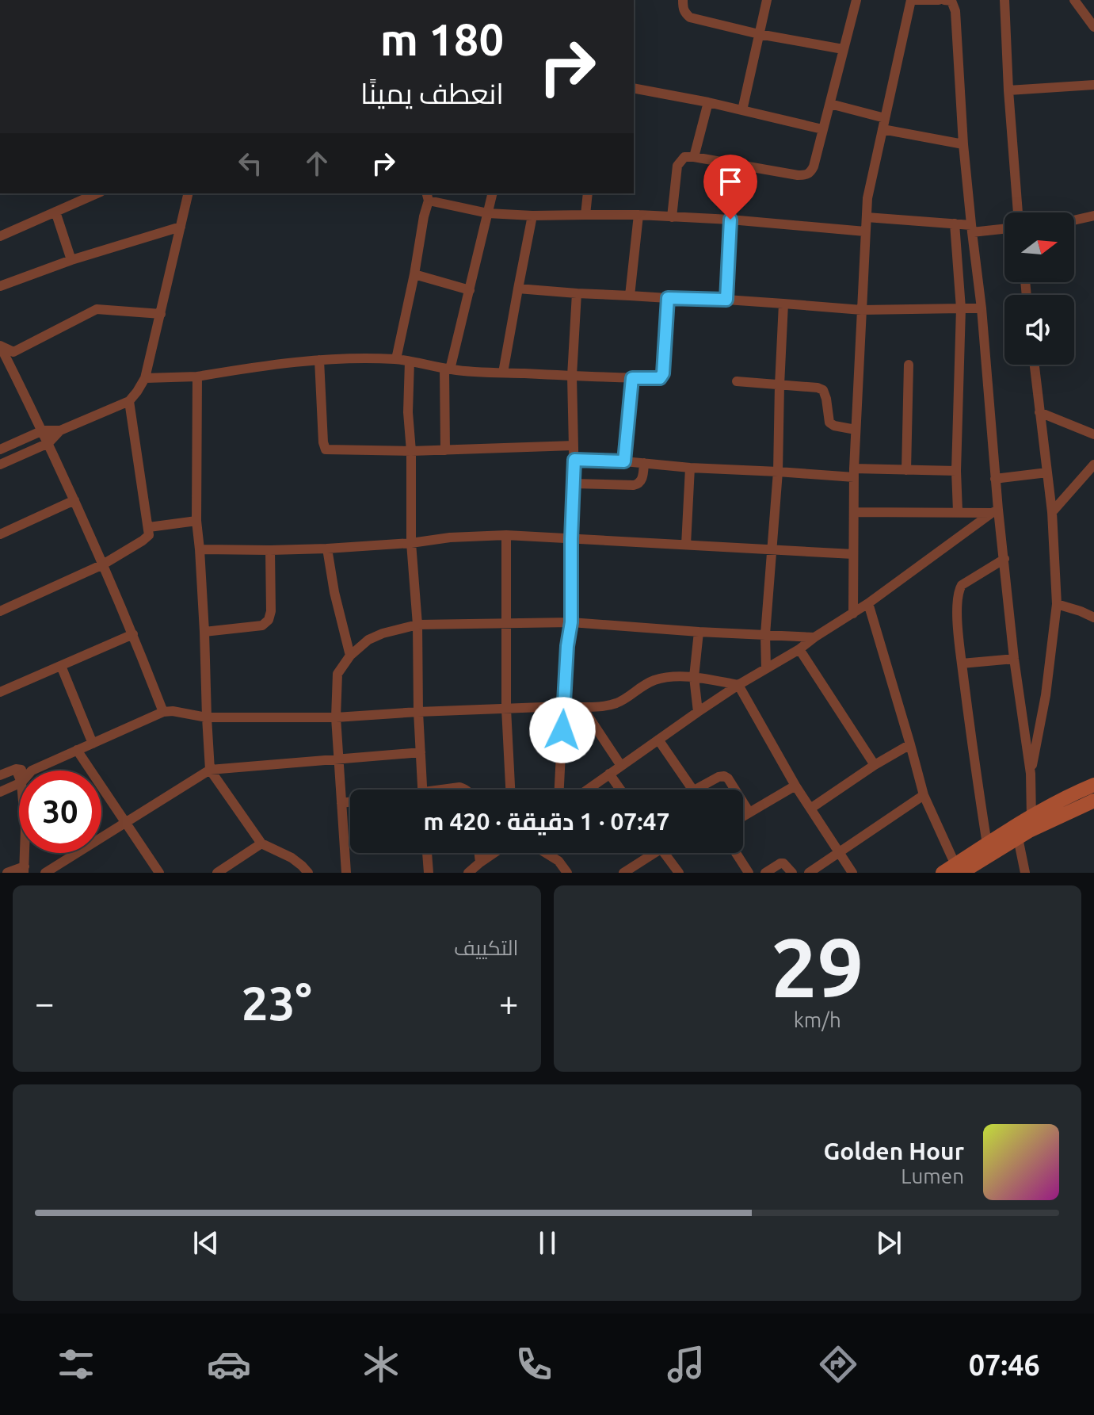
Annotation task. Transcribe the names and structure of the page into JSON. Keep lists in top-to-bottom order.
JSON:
{
  "north": "right",
  "page": {
    "turn": ["180 m", "انعطف يمينًا"],
    "limit": "30",
    "trip": "07:47 · 1 دقيقة · 420 m",
    "tile": [
      ["29", "km/h"],
      "التكييف"
    ],
    "heat": ["−", "23°", "+"],
    "song": ["Golden Hour", "Lumen"],
    "tabs": "07:46"
  }
}
